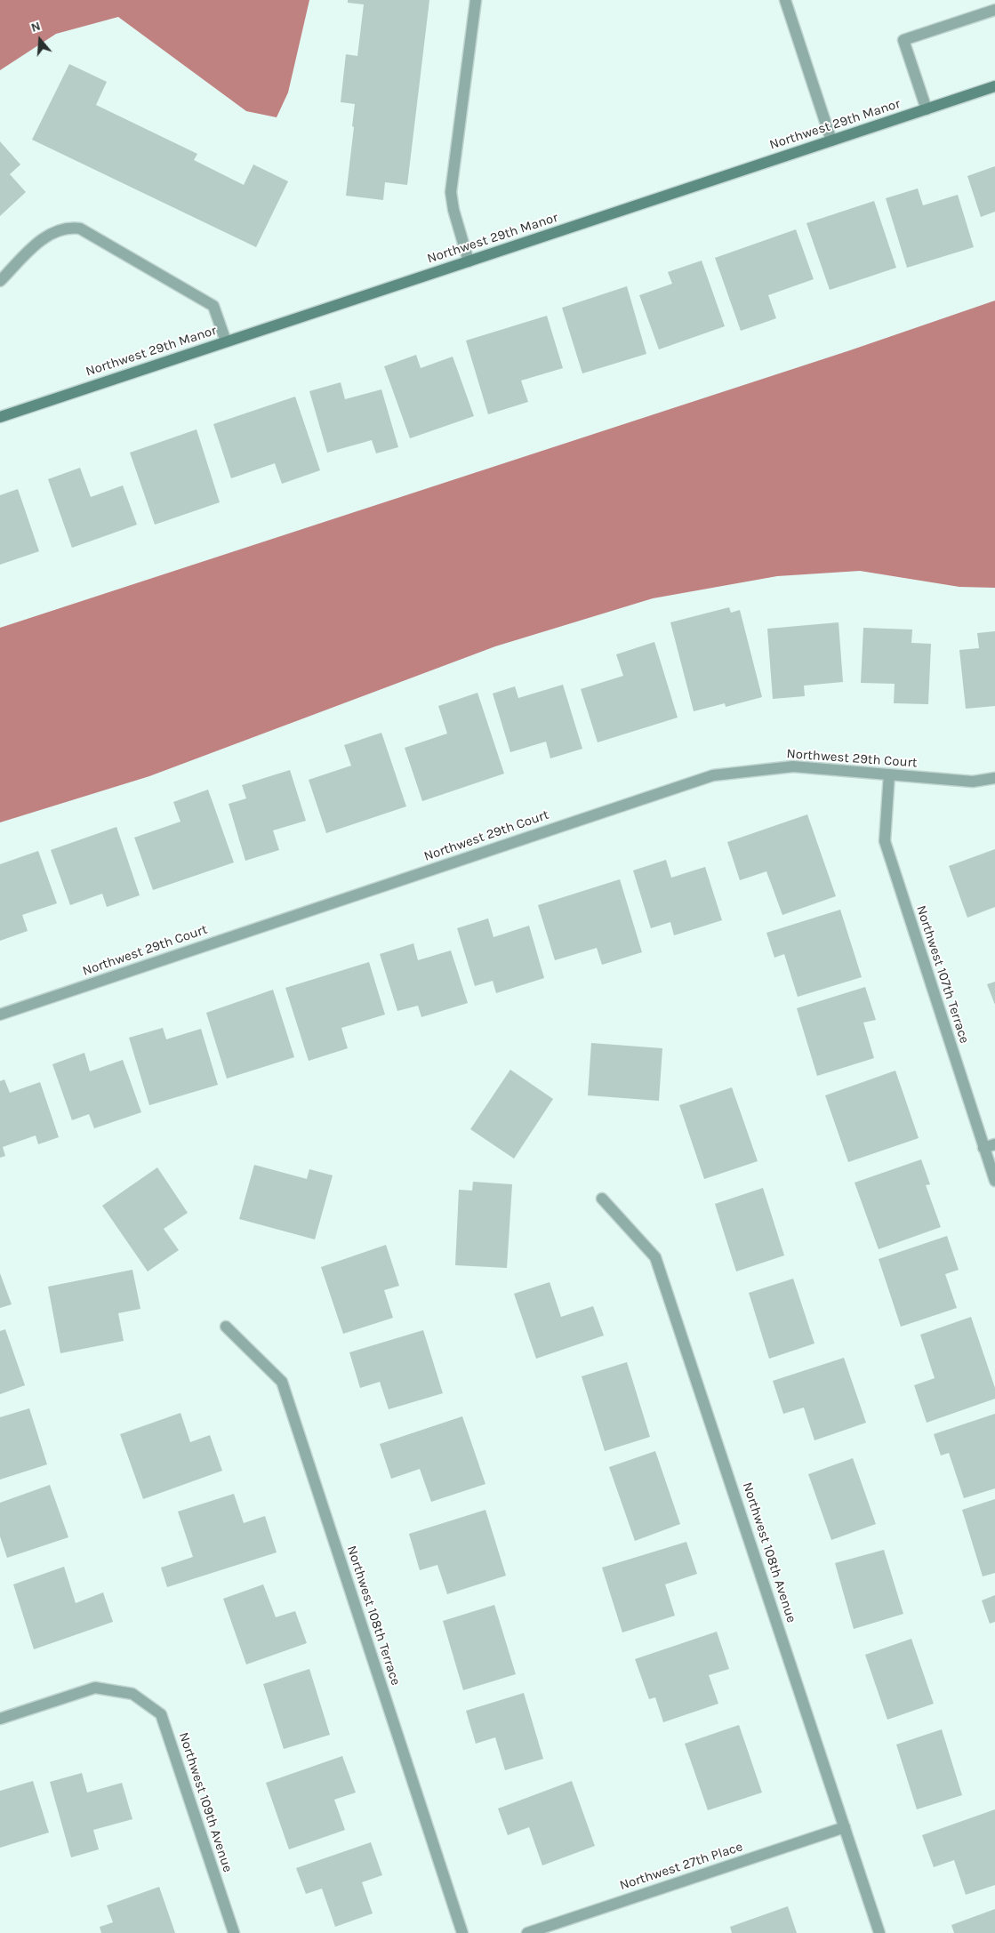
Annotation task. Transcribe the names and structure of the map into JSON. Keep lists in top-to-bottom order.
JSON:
{
  "streets": {
    "street": [
      "Northwest 29th Manor",
      "Northwest 29th Court",
      "Northwest 107th Terrace",
      "Northwest 108th Avenue",
      "Northwest 108th Terrace",
      "Northwest 109th Avenue",
      "Northwest 27th Place"
    ]
  },
  "crossings": [
    ["Northwest 29th Court", "Northwest 107th Terrace"],
    ["Northwest 108th Avenue", "Northwest 27th Place"]
  ],
  "north": "top"
}
